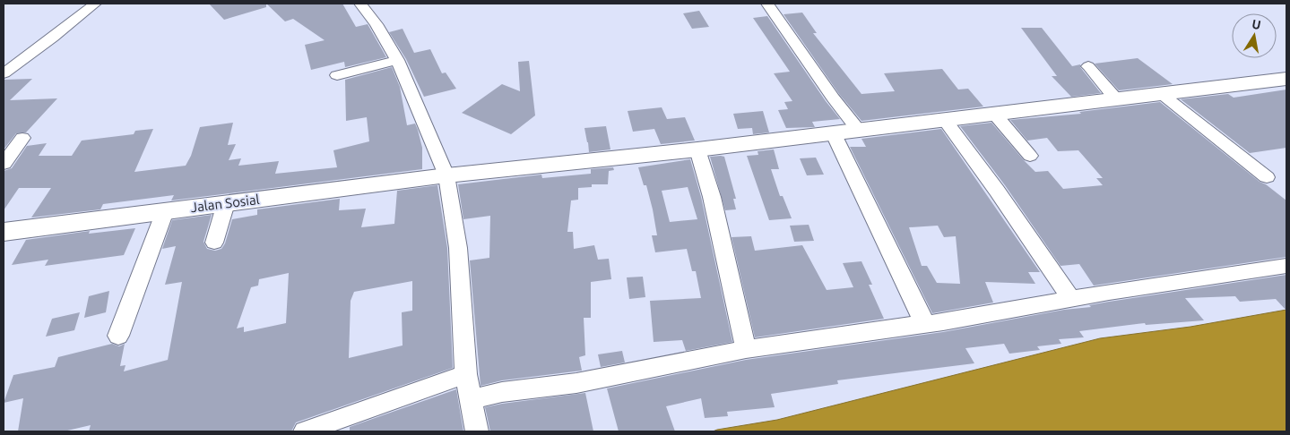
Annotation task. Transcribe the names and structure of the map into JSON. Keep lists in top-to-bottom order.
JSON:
{
  "streets": {
    "street": ["Jalan Sosial"]
  },
  "north": "top"
}
